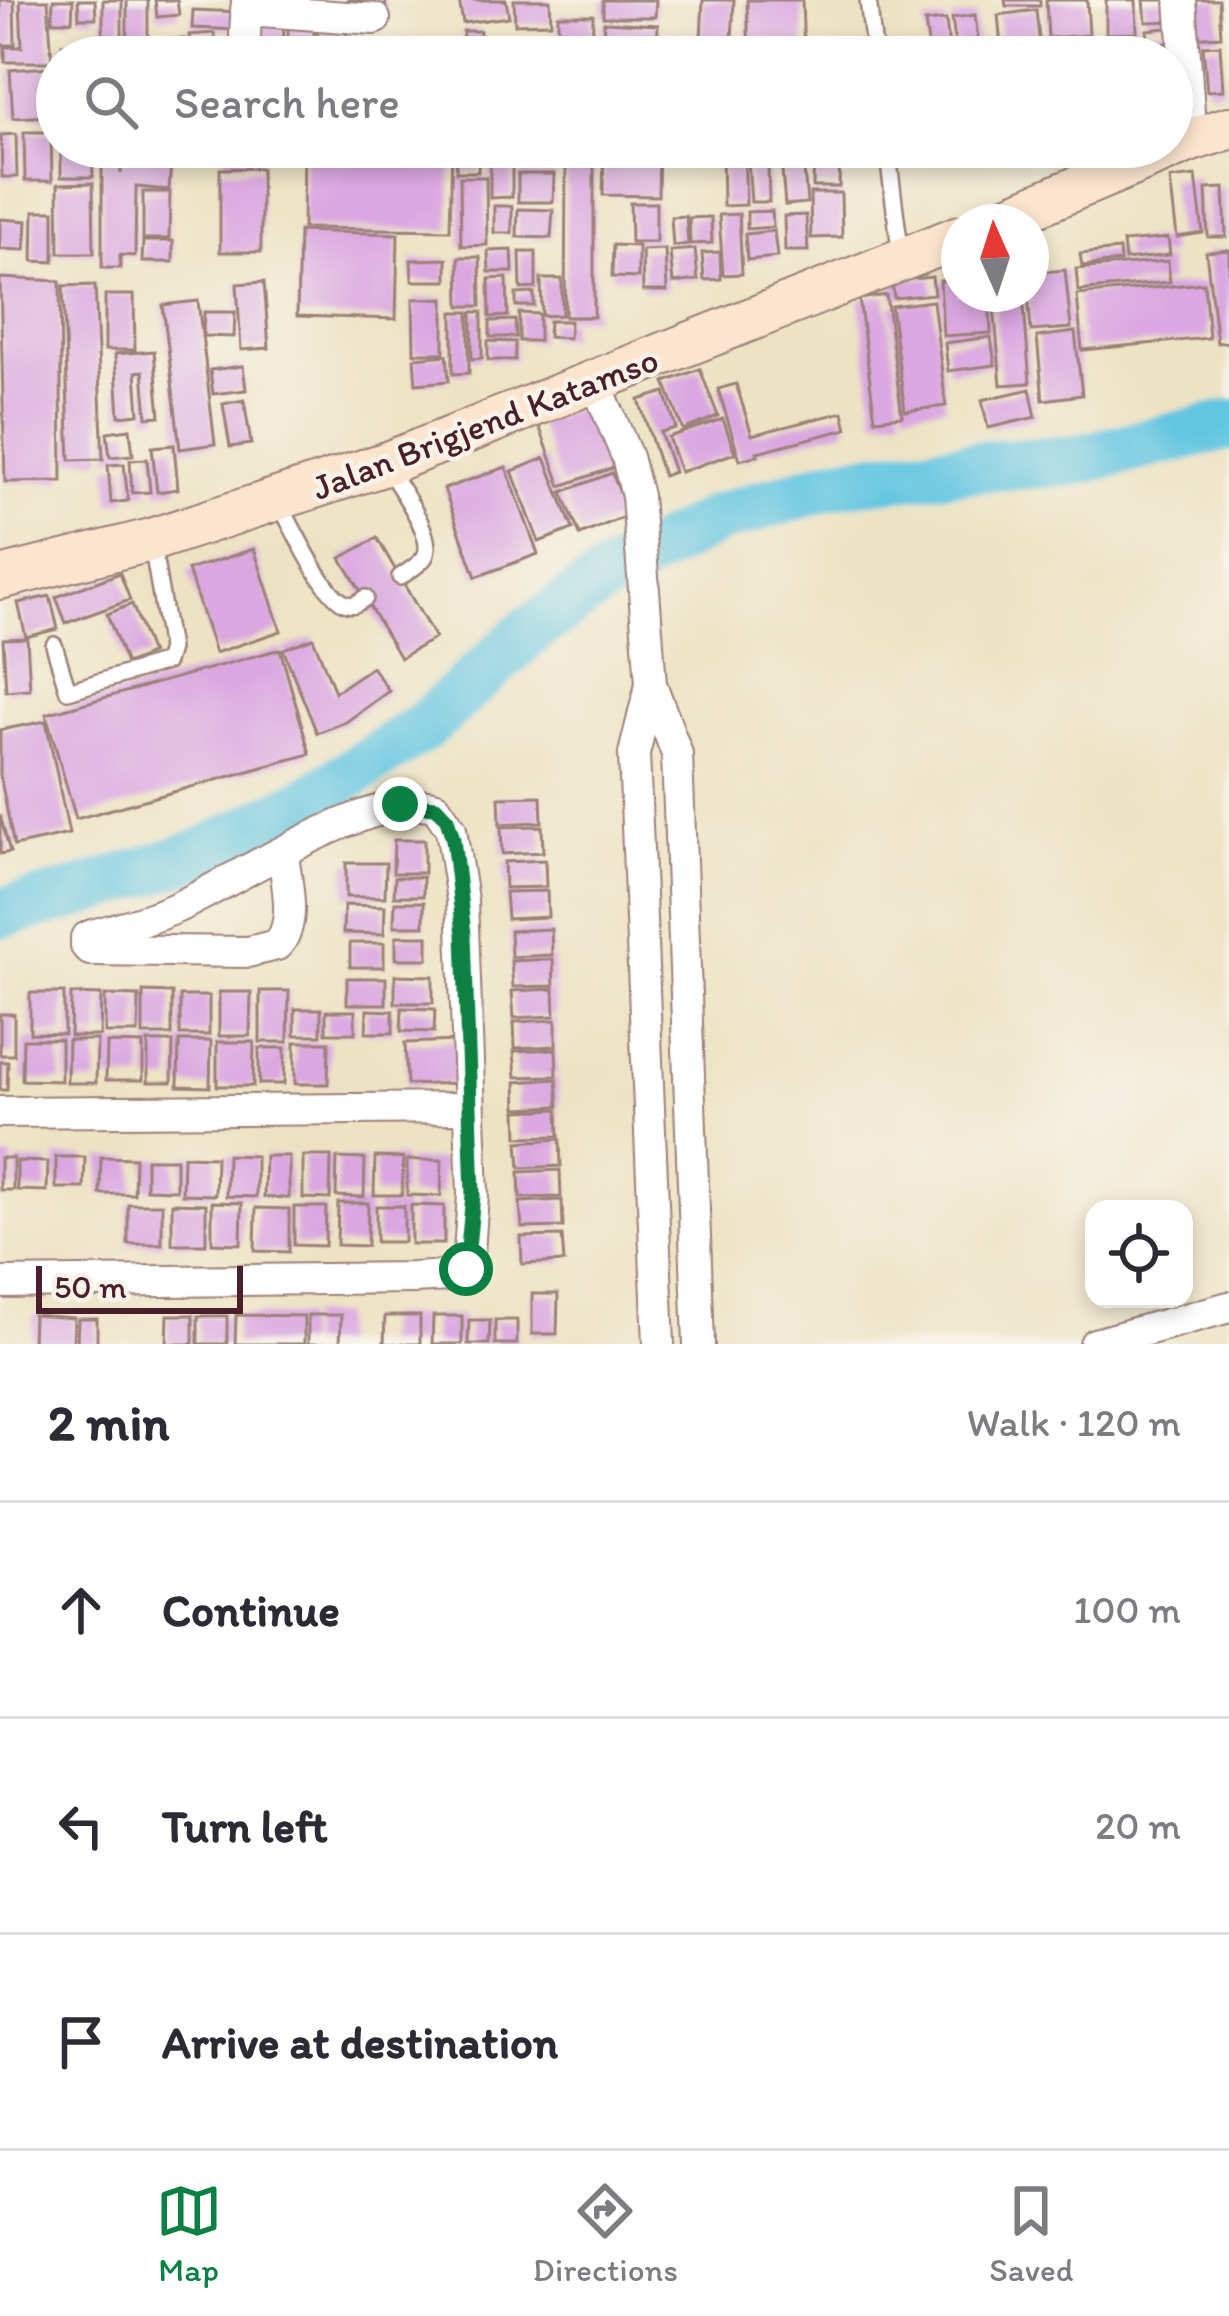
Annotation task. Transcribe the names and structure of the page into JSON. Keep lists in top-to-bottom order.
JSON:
{
  "streets": {
    "street": ["Jalan Brigjend Katamso"]
  },
  "scale_bar": "50 m",
  "north": "top",
  "page": {
    "search": "Search here",
    "scale": "50 m",
    "heading": ["2 min", "Walk · 120 m"],
    "list": [
      ["Continue", "100 m"],
      ["Turn left", "20 m"],
      "Arrive at destination"
    ],
    "nav": ["Map", "Directions", "Saved"]
  }
}
